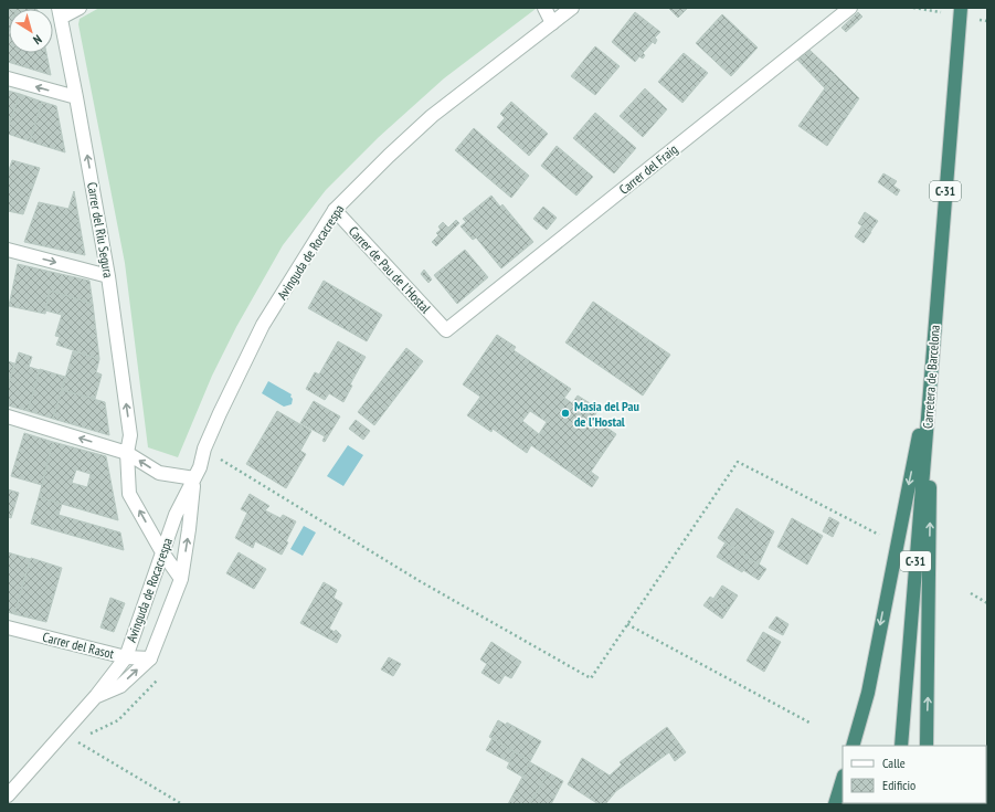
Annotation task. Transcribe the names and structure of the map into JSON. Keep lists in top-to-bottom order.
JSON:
{
  "streets": {
    "highway": ["C-31", "Carretera de Barcelona"],
    "street": [
      "Carrer del Fraig",
      "Carrer del Riu Segura",
      "Avinguda de Rocacrespa",
      "Carrer de Pau de l'Hostal",
      "Carrer del Rasot"
    ]
  },
  "crossings": [
    ["Carrer del Fraig", "Carrer de Pau de l'Hostal"],
    ["Carrer del Riu Segura", "Avinguda de Rocacrespa"],
    ["Avinguda de Rocacrespa", "Carrer de Pau de l'Hostal"],
    ["Avinguda de Rocacrespa", "Carrer del Rasot"]
  ],
  "one_way": ["Carrer del Riu Segura"],
  "places": ["Masia del Pau de l'Hostal"],
  "legend": ["Calle", "Edificio"],
  "north": "bottom right"
}
